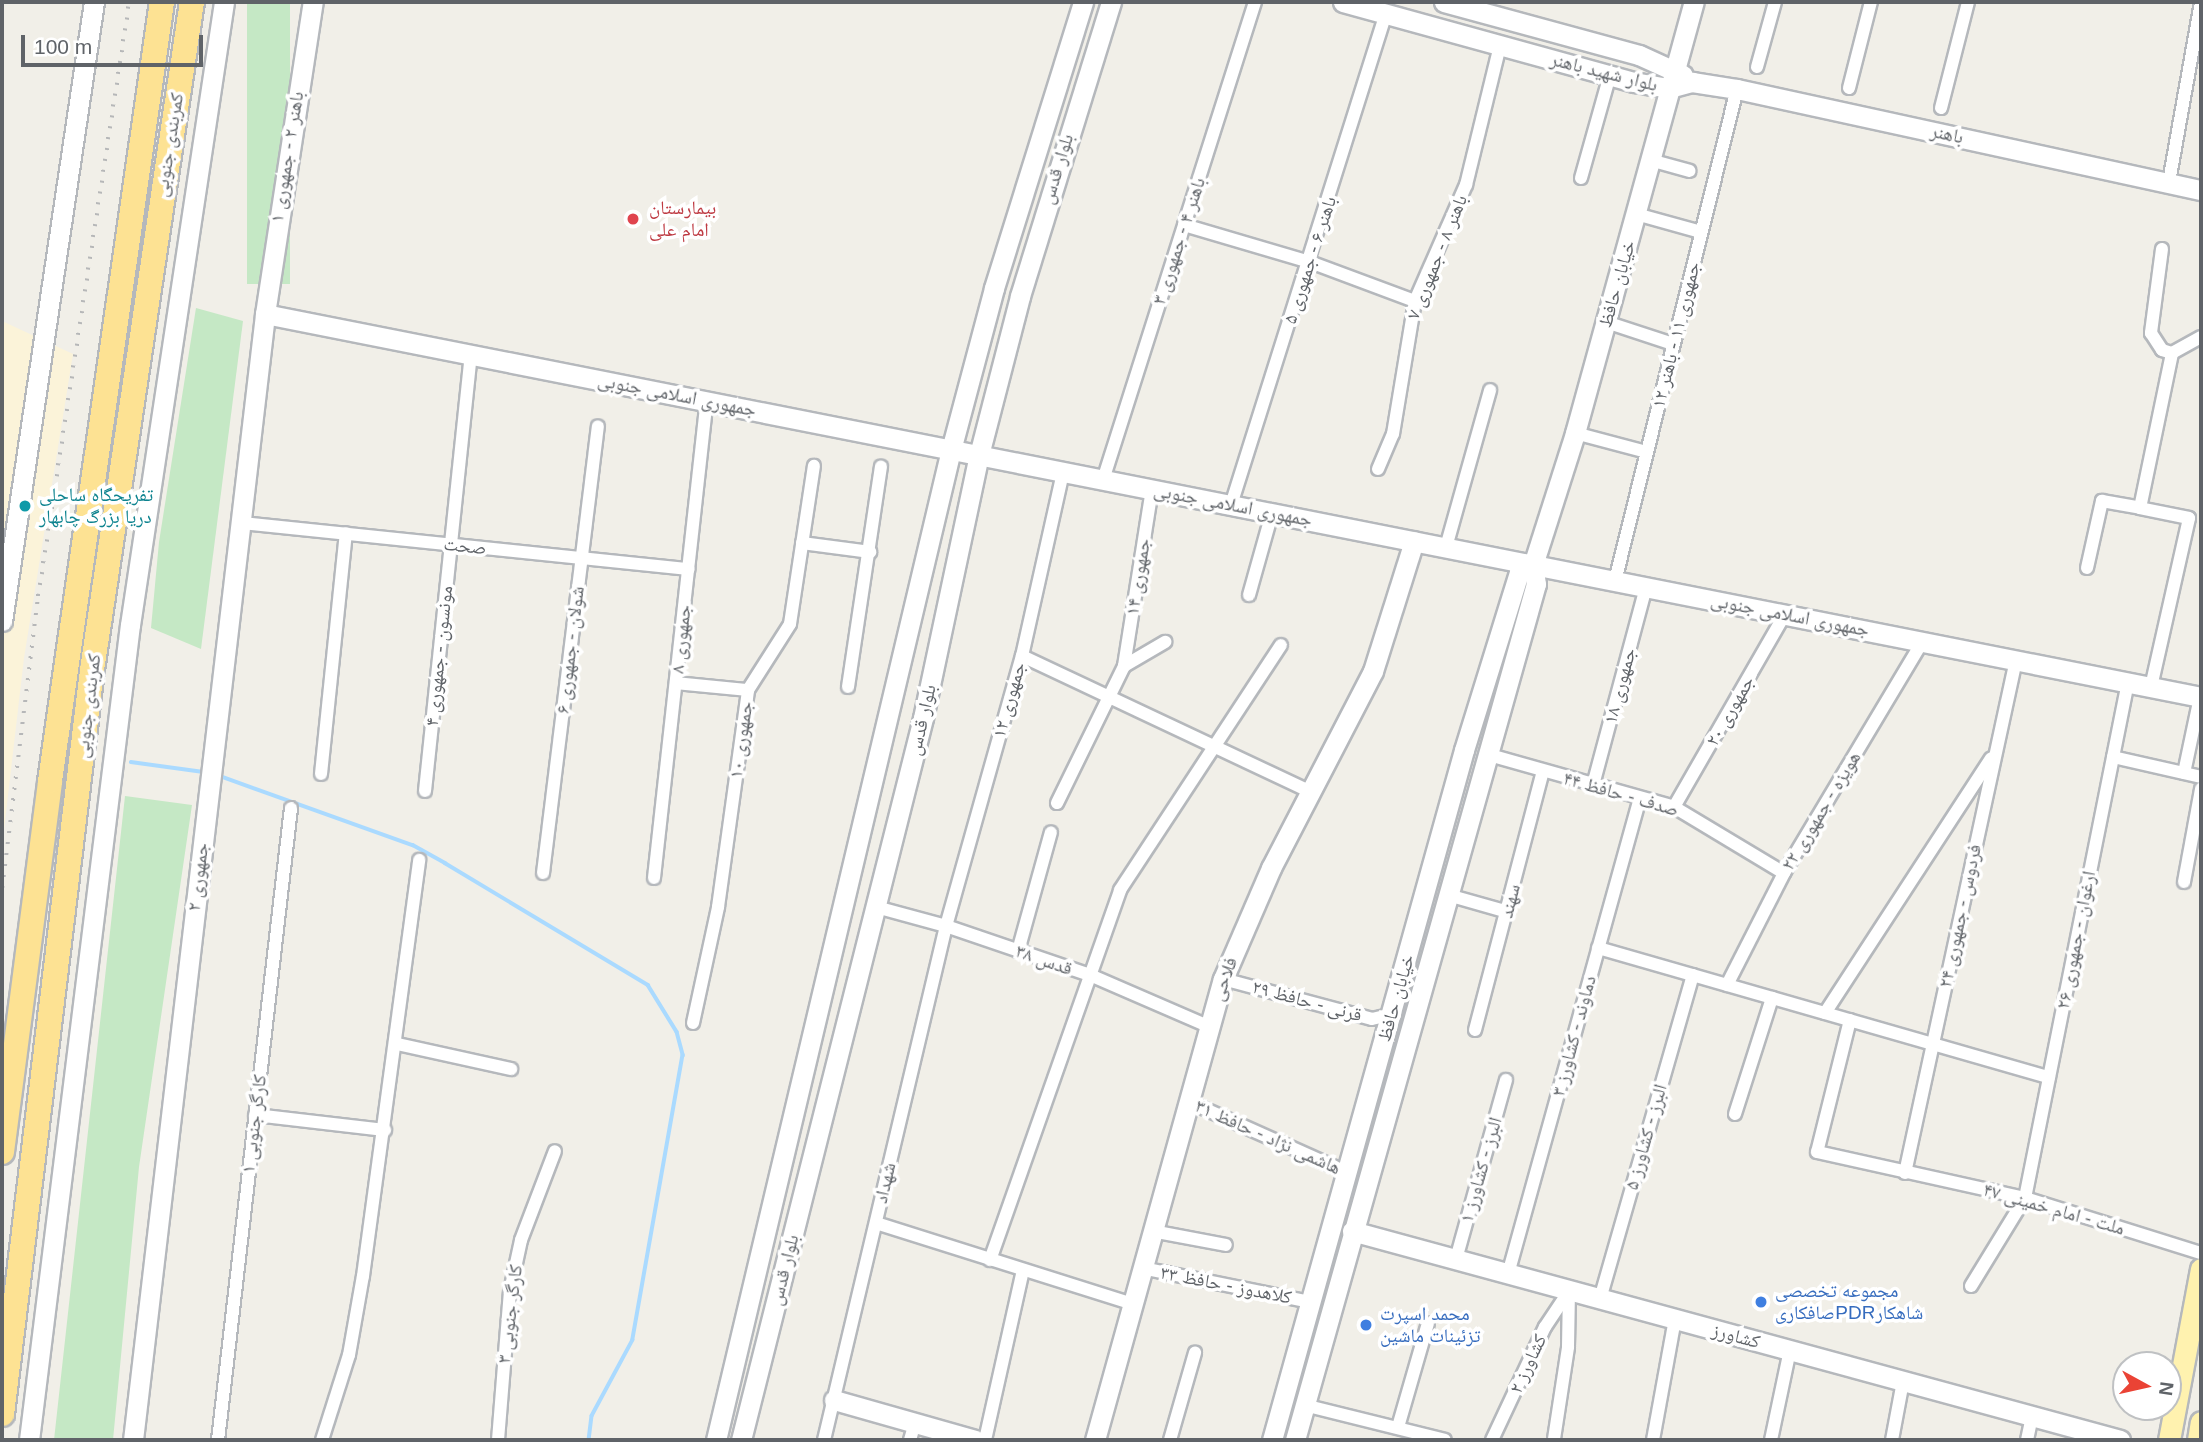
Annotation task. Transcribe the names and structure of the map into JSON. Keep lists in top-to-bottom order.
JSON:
{
  "streets": {
    "highway": ["کمربندی جنوبی"],
    "main road": [
      "بلوار شهید باهنر",
      "باهنر",
      "باهنر ۲ - جمهوری ۱",
      "بلوار قدس",
      "خیابان حافظ",
      "جمهوری اسلامی جنوبی",
      "جمهوری ۲",
      "فلاحی",
      "کشاورز"
    ],
    "street": [
      "باهنر ۴ - جمهوری ۳",
      "باهنر ۸ - جمهوری ۷",
      "باهنر ۶ - جمهوری ۵",
      "جمهوری ۱۱ - باهنر ۱۲",
      "صحت",
      "جمهوری ۱۴",
      "جمهوری ۸",
      "شولان - جمهوری ۶",
      "مونسون - جمهوری ۴",
      "جمهوری ۱۸",
      "جمهوری ۱۲",
      "جمهوری ۲۰",
      "جمهوری ۱۰",
      "صدف - حافظ ۴۴",
      "هویزه - جمهوری ۲۲",
      "سهند",
      "فردوس - جمهوری ۲۴",
      "ارغوان - جمهوری ۲۶",
      "قدس ۳۸",
      "قرنی - حافظ ۲۹",
      "دماوند - کشاورز ۳",
      "کارگر جنوبی ۱",
      "هاشمی نژاد - حافظ ۳۱",
      "البرز - کشاورز ۵",
      "البرز - کشاورز ۱",
      "شهداد",
      "ملت - امام خمینی ۴۷",
      "کلاهدوز - حافظ ۳۳",
      "کارگر جنوبی ۳",
      "کشاورز ۲"
    ]
  },
  "crossings": [
    ["بلوار شهید باهنر", "باهنر"],
    ["بلوار شهید باهنر", "باهنر ۸ - جمهوری ۷"],
    ["بلوار شهید باهنر", "باهنر ۶ - جمهوری ۵"],
    ["بلوار شهید باهنر", "خیابان حافظ"],
    ["باهنر", "جمهوری ۱۱ - باهنر ۱۲"],
    ["باهنر ۲ - جمهوری ۱", "جمهوری اسلامی جنوبی"],
    ["باهنر ۲ - جمهوری ۱", "جمهوری ۲"],
    ["بلوار قدس", "جمهوری اسلامی جنوبی"],
    ["بلوار قدس", "قدس ۳۸"],
    ["باهنر ۴ - جمهوری ۳", "جمهوری اسلامی جنوبی"],
    ["باهنر ۶ - جمهوری ۵", "جمهوری اسلامی جنوبی"],
    ["خیابان حافظ", "جمهوری اسلامی جنوبی"],
    ["خیابان حافظ", "صدف - حافظ ۴۴"],
    ["خیابان حافظ", "قرنی - حافظ ۲۹"],
    ["خیابان حافظ", "هاشمی نژاد - حافظ ۳۱"],
    ["خیابان حافظ", "کلاهدوز - حافظ ۳۳"],
    ["خیابان حافظ", "کشاورز"],
    ["جمهوری ۱۱ - باهنر ۱۲", "جمهوری اسلامی جنوبی"],
    ["جمهوری اسلامی جنوبی", "جمهوری ۱۴"],
    ["جمهوری اسلامی جنوبی", "جمهوری ۸"],
    ["جمهوری اسلامی جنوبی", "مونسون - جمهوری ۴"],
    ["جمهوری اسلامی جنوبی", "جمهوری ۱۸"],
    ["جمهوری اسلامی جنوبی", "جمهوری ۱۲"],
    ["جمهوری اسلامی جنوبی", "جمهوری ۲۰"],
    ["جمهوری اسلامی جنوبی", "هویزه - جمهوری ۲۲"],
    ["جمهوری اسلامی جنوبی", "جمهوری ۲"],
    ["جمهوری اسلامی جنوبی", "فردوس - جمهوری ۲۴"],
    ["جمهوری اسلامی جنوبی", "ارغوان - جمهوری ۲۶"],
    ["جمهوری اسلامی جنوبی", "فلاحی"],
    ["صحت", "جمهوری ۸"],
    ["صحت", "شولان - جمهوری ۶"],
    ["صحت", "مونسون - جمهوری ۴"],
    ["صحت", "جمهوری ۲"],
    ["جمهوری ۱۸", "صدف - حافظ ۴۴"],
    ["جمهوری ۱۲", "قدس ۳۸"],
    ["جمهوری ۱۲", "شهداد"],
    ["جمهوری ۲۰", "صدف - حافظ ۴۴"],
    ["صدف - حافظ ۴۴", "هویزه - جمهوری ۲۲"],
    ["صدف - حافظ ۴۴", "سهند"],
    ["صدف - حافظ ۴۴", "دماوند - کشاورز ۳"],
    ["فردوس - جمهوری ۲۴", "ملت - امام خمینی ۴۷"],
    ["ارغوان - جمهوری ۲۶", "ملت - امام خمینی ۴۷"],
    ["قدس ۳۸", "فلاحی"],
    ["قدس ۳۸", "شهداد"],
    ["فلاحی", "قرنی - حافظ ۲۹"],
    ["فلاحی", "هاشمی نژاد - حافظ ۳۱"],
    ["فلاحی", "کلاهدوز - حافظ ۳۳"],
    ["دماوند - کشاورز ۳", "کشاورز"],
    ["البرز - کشاورز ۵", "کشاورز"],
    ["البرز - کشاورز ۱", "کشاورز"],
    ["کشاورز", "کشاورز ۲"]
  ],
  "places": [
    "بیمارستان امام علی",
    "تفریحگاه ساحلی دریا بزرگ چابهار",
    "مجموعه تخصصی صافکاریPDRشاهکار",
    "محمد اسپرت تزئینات ماشین"
  ],
  "scale_bar": "100 m",
  "north": "right"
}
